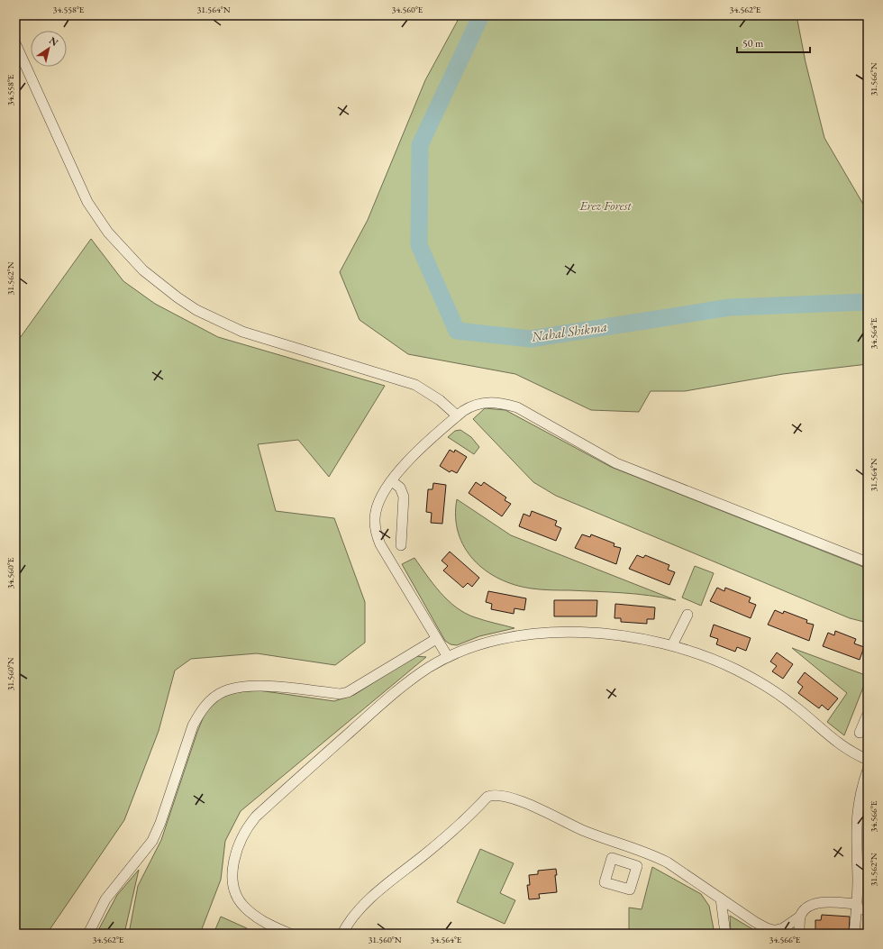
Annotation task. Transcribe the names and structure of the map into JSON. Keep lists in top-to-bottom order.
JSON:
{
  "water": ["Nahal Shikma"],
  "parks": ["Erez Forest"],
  "scale_bar": "50 m",
  "north": "top right",
  "coordinates": [
    "34.558°E",
    "31.564°N",
    "34.560°E",
    "34.562°E",
    "31.566°N",
    "31.562°N",
    "34.564°E",
    "31.560°N",
    "34.566°E"
  ]
}
